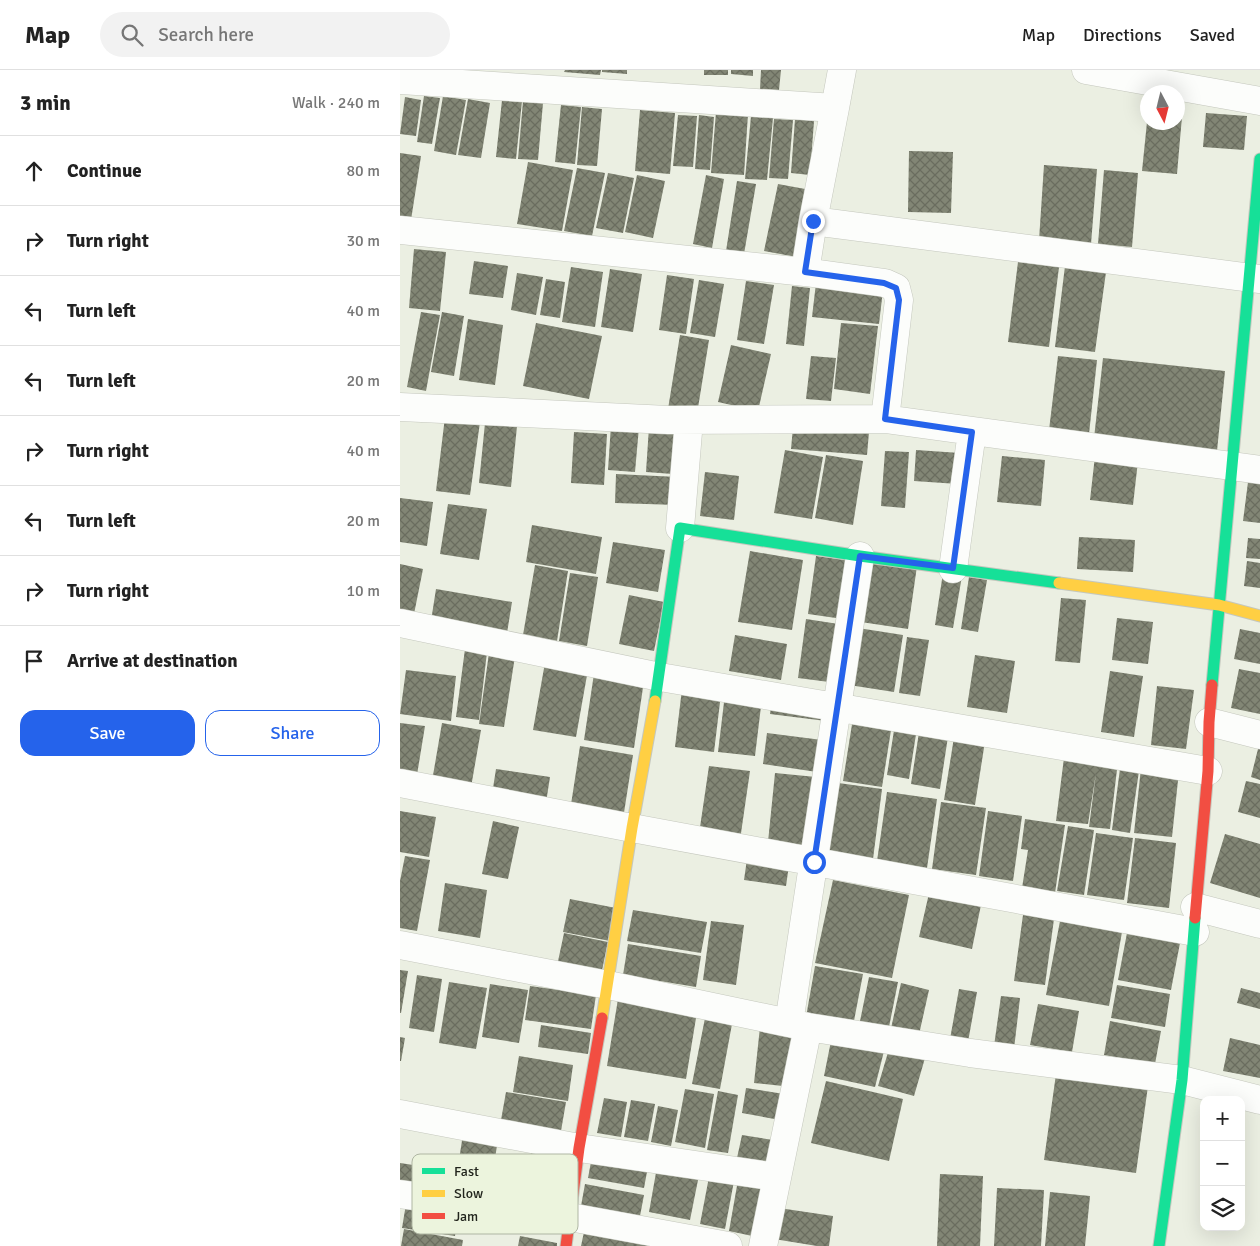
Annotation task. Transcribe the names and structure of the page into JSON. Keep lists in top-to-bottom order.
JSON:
{
  "legend": ["Fast", "Slow", "Jam"],
  "north": "bottom",
  "page": {
    "header": "Map",
    "search": "Search here",
    "nav": ["Map", "Directions", "Saved"],
    "heading": ["3 min", "Walk · 240 m"],
    "list": [
      ["Continue", "80 m"],
      ["Turn right", "30 m"],
      ["Turn left", "40 m"],
      ["Turn left", "20 m"],
      ["Turn right", "40 m"],
      ["Turn left", "20 m"],
      ["Turn right", "10 m"],
      "Arrive at destination"
    ],
    "buttons": ["Save", "Share"],
    "map_buttons": ["+", "−"]
  }
}
